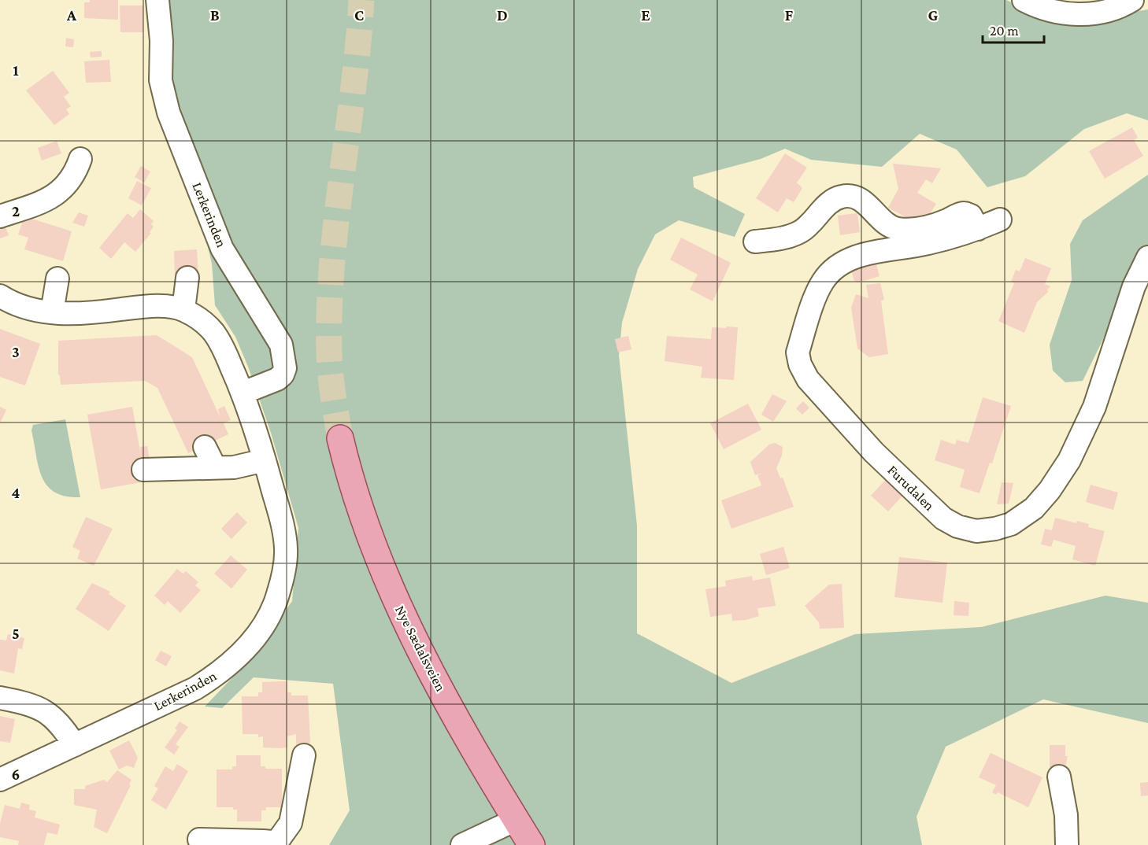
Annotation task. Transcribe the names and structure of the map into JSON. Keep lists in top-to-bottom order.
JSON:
{
  "streets": {
    "main road": ["Nye Sædalsveien"],
    "street": ["Lerkerinden", "Furudalen"]
  },
  "scale_bar": "20 m",
  "grid": {
    "columns": [
      "A",
      "B",
      "C",
      "D",
      "E",
      "F",
      "G"
    ],
    "rows": [
      "1",
      "2",
      "3",
      "4",
      "5",
      "6"
    ]
  }
}
